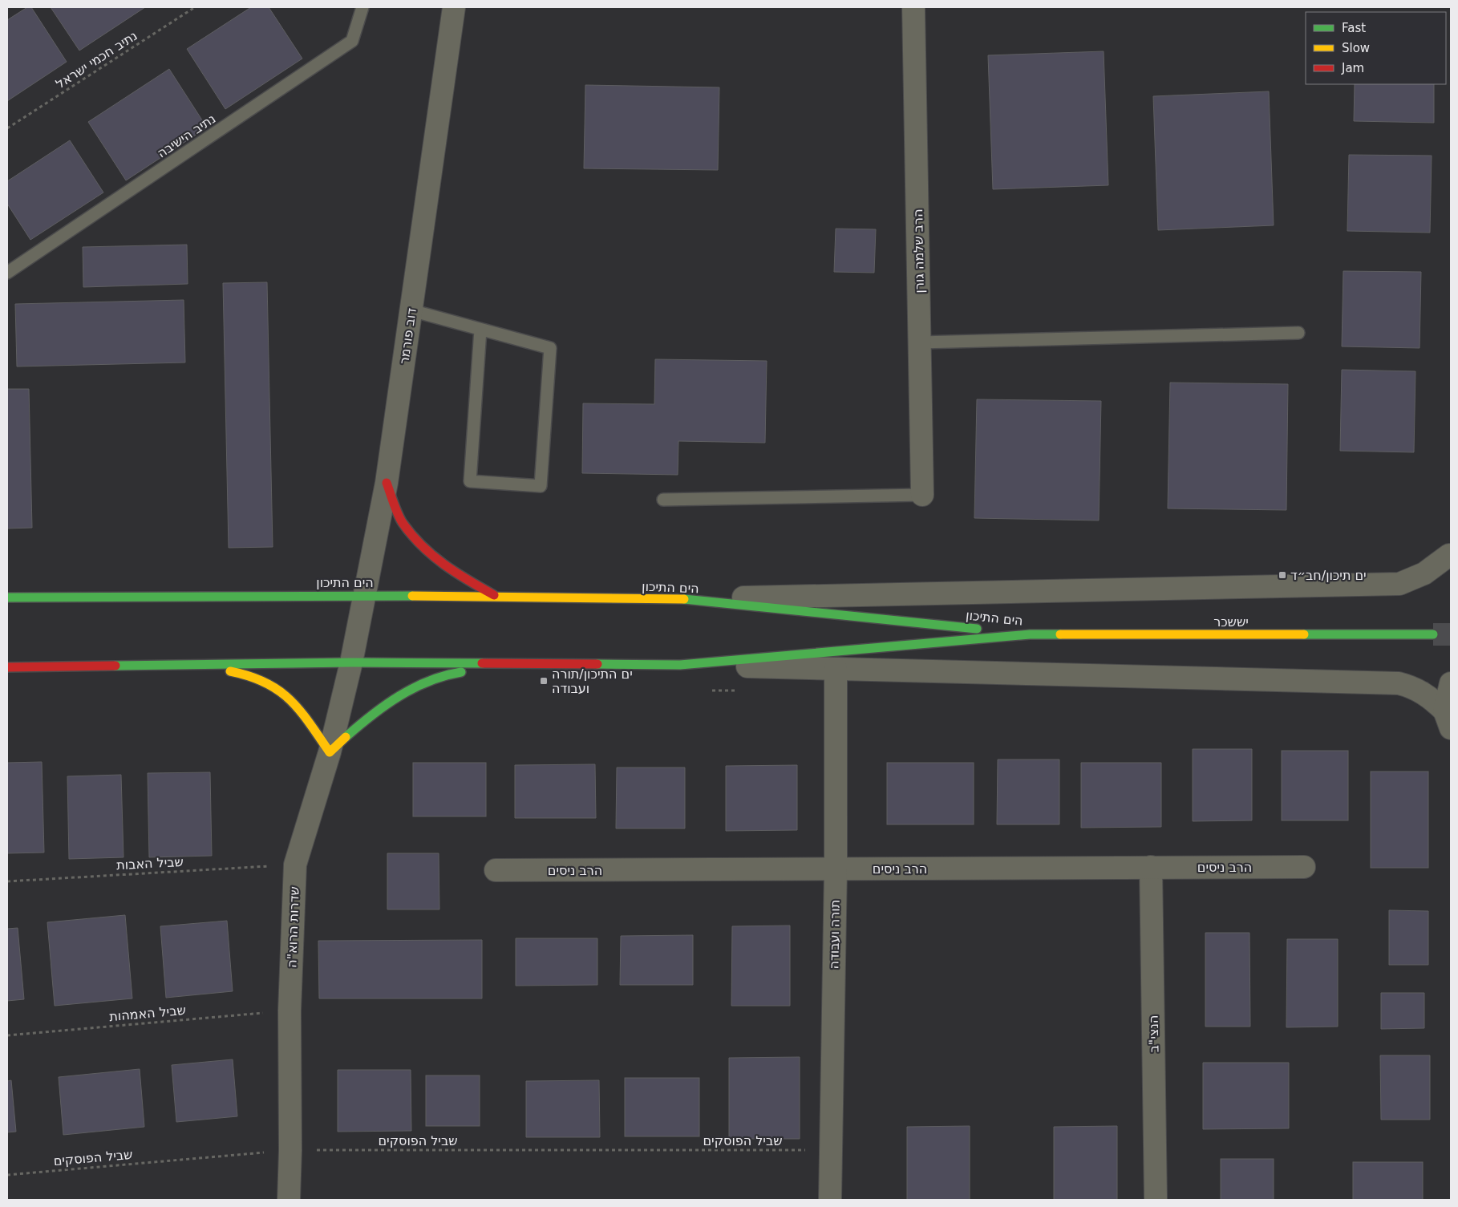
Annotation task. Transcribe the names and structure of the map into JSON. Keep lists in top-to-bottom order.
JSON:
{
  "streets": {
    "street": [
      "הרב שלמה גורן",
      "דוב פורמר",
      "הים התיכון",
      "יששכר",
      "הרב ניסים",
      "שדרות הרוא\"ה",
      "תורה ועבודה",
      "הנצי\"ב"
    ],
    "lane": ["נתיב הישיבה"],
    "path": [
      "נתיב חכמי ישראל",
      "שביל האבות",
      "שביל האמהות",
      "שביל הפוסקים"
    ]
  },
  "crossings": [
    ["דוב פורמר", "הים התיכון"],
    ["דוב פורמר", "שדרות הרוא\"ה"],
    ["הים התיכון", "יששכר"],
    ["הים התיכון", "שדרות הרוא\"ה"],
    ["שביל האבות", "שדרות הרוא\"ה"],
    ["הרב ניסים", "תורה ועבודה"],
    ["הרב ניסים", "הנצי\"ב"],
    ["שדרות הרוא\"ה", "שביל האמהות"],
    ["שדרות הרוא\"ה", "שביל הפוסקים"],
    ["תורה ועבודה", "שביל הפוסקים"]
  ],
  "places": {
    "transit": ["ים תיכון/חב״ד", "ים התיכון/תורה ועבודה"]
  },
  "legend": ["Fast", "Slow", "Jam"]
}
